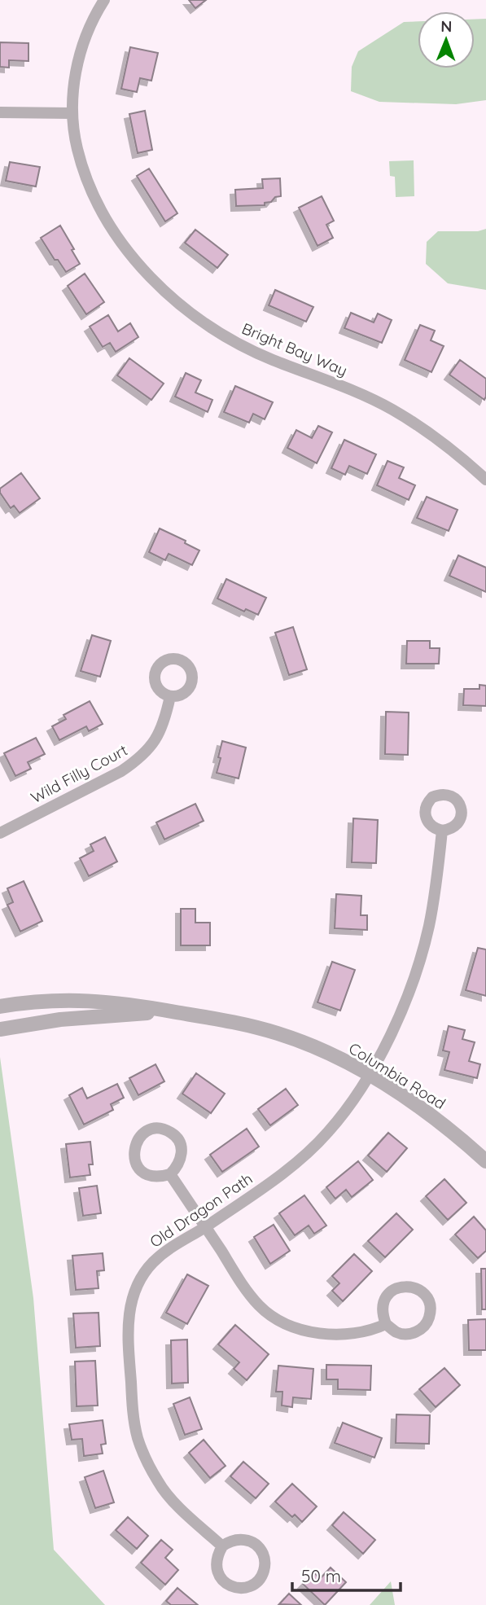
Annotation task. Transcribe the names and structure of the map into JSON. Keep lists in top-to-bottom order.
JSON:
{
  "streets": {
    "street": [
      "Bright Bay Way",
      "Wild Filly Court",
      "Columbia Road",
      "Old Dragon Path"
    ]
  },
  "crossings": [
    ["Columbia Road", "Old Dragon Path"]
  ],
  "scale_bar": "50 m",
  "north": "top"
}
